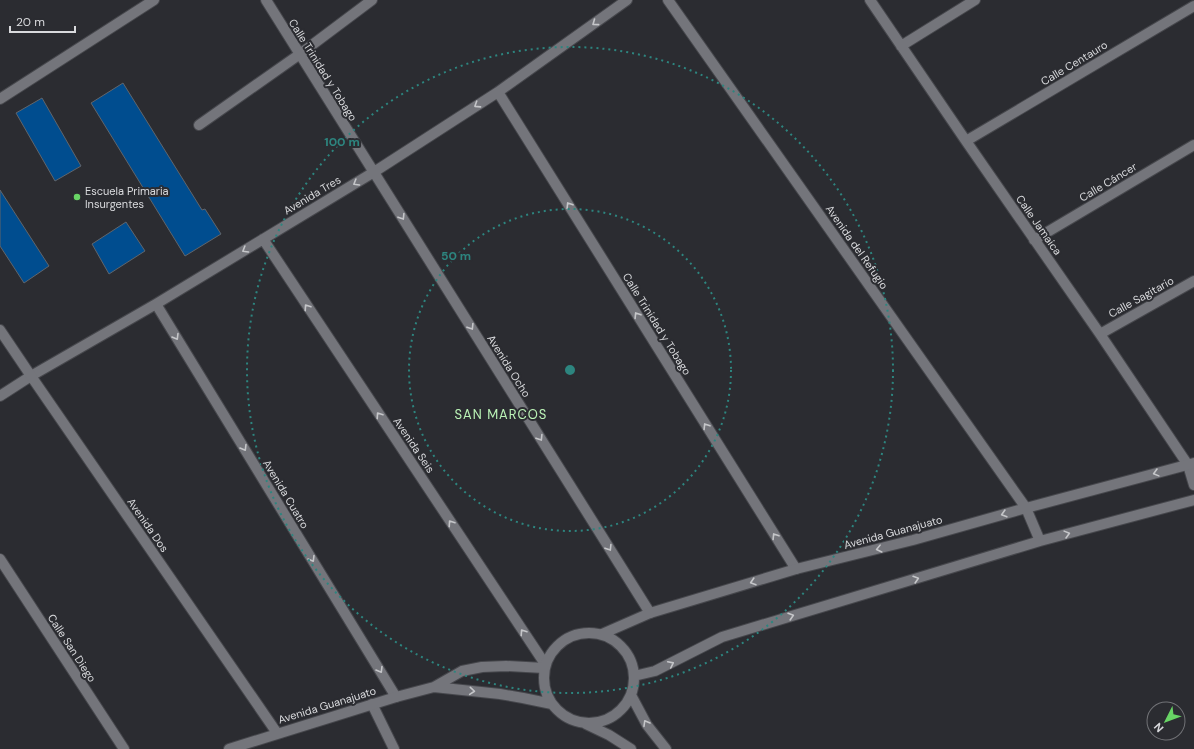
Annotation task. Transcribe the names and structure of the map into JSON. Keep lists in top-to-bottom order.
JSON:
{
  "streets": {
    "street": [
      "Calle Centauro",
      "Calle Trinidad y Tobago",
      "Calle Cáncer",
      "Avenida Tres",
      "Calle Jamaica",
      "Avenida del Refugio",
      "Calle Sagitario",
      "Avenida Ocho",
      "Avenida Seis",
      "Avenida Cuatro",
      "Avenida Dos",
      "Avenida Guanajuato",
      "Calle San Diego"
    ]
  },
  "crossings": [
    ["Calle Centauro", "Calle Jamaica"],
    ["Calle Trinidad y Tobago", "Avenida Tres"],
    ["Calle Trinidad y Tobago", "Avenida Ocho"],
    ["Calle Trinidad y Tobago", "Avenida Guanajuato"],
    ["Calle Cáncer", "Calle Jamaica"],
    ["Avenida Tres", "Avenida Ocho"],
    ["Avenida Tres", "Avenida Seis"],
    ["Avenida Tres", "Avenida Cuatro"],
    ["Avenida Tres", "Avenida Dos"],
    ["Calle Jamaica", "Calle Sagitario"],
    ["Calle Jamaica", "Avenida Guanajuato"],
    ["Avenida del Refugio", "Avenida Guanajuato"],
    ["Avenida Ocho", "Avenida Guanajuato"],
    ["Avenida Seis", "Avenida Guanajuato"],
    ["Avenida Cuatro", "Avenida Guanajuato"],
    ["Avenida Dos", "Avenida Guanajuato"]
  ],
  "one_way": [
    "Calle Trinidad y Tobago",
    "Avenida Tres",
    "Avenida Ocho",
    "Avenida Seis",
    "Avenida Cuatro"
  ],
  "districts": ["SAN MARCOS"],
  "places": ["Escuela Primaria Insurgentes"],
  "scale_bar": "20 m",
  "north": "bottom left",
  "rings": ["100 m", "50 m"]
}
